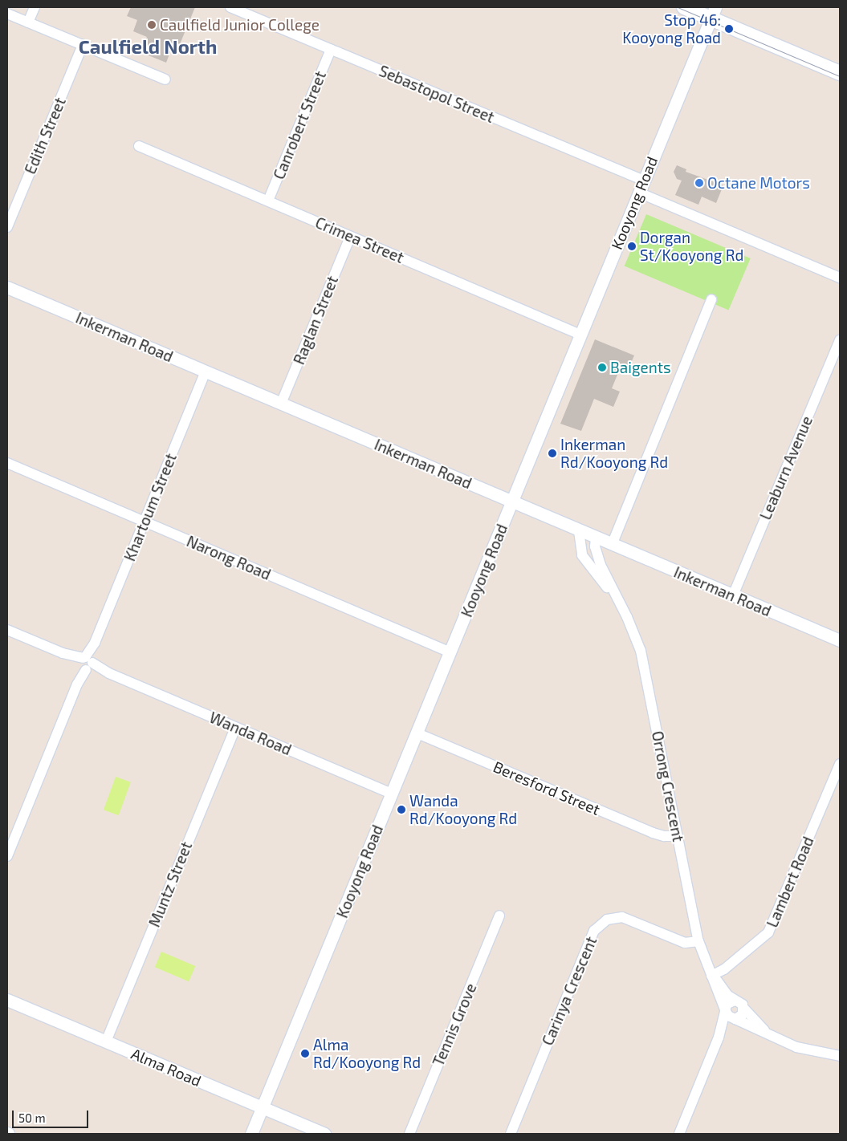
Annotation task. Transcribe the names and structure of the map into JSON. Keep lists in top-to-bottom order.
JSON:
{
  "streets": {
    "street": [
      "Sebastopol Street",
      "Canrobert Street",
      "Edith Street",
      "Kooyong Road",
      "Crimea Street",
      "Raglan Street",
      "Inkerman Road",
      "Leaburn Avenue",
      "Khartoum Street",
      "Narong Road",
      "Wanda Road",
      "Orrong Crescent",
      "Beresford Street",
      "Lambert Road",
      "Muntz Street",
      "Carinya Crescent",
      "Tennis Grove",
      "Alma Road"
    ]
  },
  "crossings": [
    ["Sebastopol Street", "Canrobert Street"],
    ["Sebastopol Street", "Kooyong Road"],
    ["Canrobert Street", "Crimea Street"],
    ["Kooyong Road", "Crimea Street"],
    ["Kooyong Road", "Inkerman Road"],
    ["Kooyong Road", "Narong Road"],
    ["Kooyong Road", "Wanda Road"],
    ["Kooyong Road", "Beresford Street"],
    ["Kooyong Road", "Alma Road"],
    ["Crimea Street", "Raglan Street"],
    ["Raglan Street", "Inkerman Road"],
    ["Inkerman Road", "Leaburn Avenue"],
    ["Inkerman Road", "Khartoum Street"],
    ["Inkerman Road", "Orrong Crescent"],
    ["Khartoum Street", "Narong Road"],
    ["Khartoum Street", "Wanda Road"],
    ["Wanda Road", "Muntz Street"],
    ["Orrong Crescent", "Beresford Street"],
    ["Orrong Crescent", "Lambert Road"],
    ["Orrong Crescent", "Carinya Crescent"],
    ["Muntz Street", "Alma Road"]
  ],
  "districts": ["Caulfield North"],
  "places": [
    "Caulfield Junior College",
    "Stop 46: Kooyong Road",
    "Octane Motors",
    "Dorgan St/Kooyong Rd",
    "Baigents",
    "Inkerman Rd/Kooyong Rd",
    "Wanda Rd/Kooyong Rd",
    "Alma Rd/Kooyong Rd"
  ],
  "scale_bar": "50 m"
}
